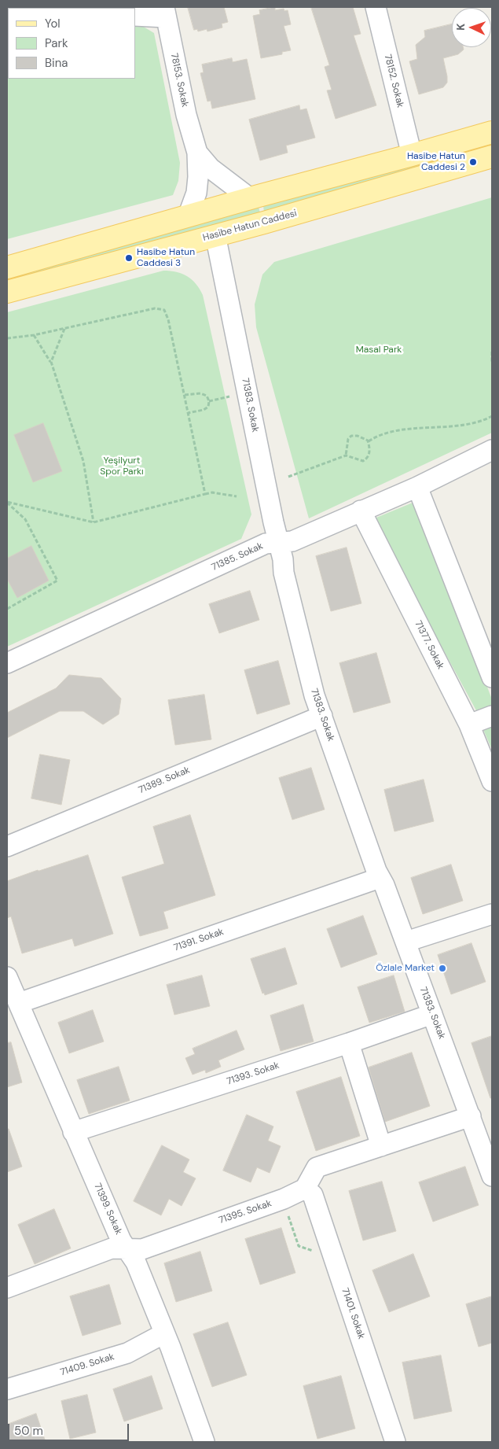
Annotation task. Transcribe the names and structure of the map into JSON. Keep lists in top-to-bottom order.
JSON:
{
  "streets": {
    "main road": ["Hasibe Hatun Caddesi"],
    "street": [
      "78153. Sokak",
      "78152. Sokak",
      "71383. Sokak",
      "71385. Sokak",
      "71377. Sokak",
      "71389. Sokak",
      "71391. Sokak",
      "71393. Sokak",
      "71399. Sokak",
      "71395. Sokak",
      "71401. Sokak",
      "71409. Sokak"
    ]
  },
  "crossings": [
    ["Hasibe Hatun Caddesi", "71383. Sokak"],
    ["71383. Sokak", "71385. Sokak"],
    ["71383. Sokak", "71389. Sokak"],
    ["71383. Sokak", "71391. Sokak"],
    ["71383. Sokak", "71393. Sokak"],
    ["71385. Sokak", "71377. Sokak"],
    ["71391. Sokak", "71399. Sokak"],
    ["71393. Sokak", "71399. Sokak"],
    ["71399. Sokak", "71395. Sokak"],
    ["71399. Sokak", "71409. Sokak"],
    ["71395. Sokak", "71401. Sokak"]
  ],
  "parks": ["Masal Park", "Yeşilyurt Spor Parkı"],
  "places": ["Hasibe Hatun Caddesi 2", "Hasibe Hatun Caddesi 3", "Özlale Market"],
  "legend": ["Yol", "Park", "Bina"],
  "scale_bar": "50 m",
  "north": "left"
}
